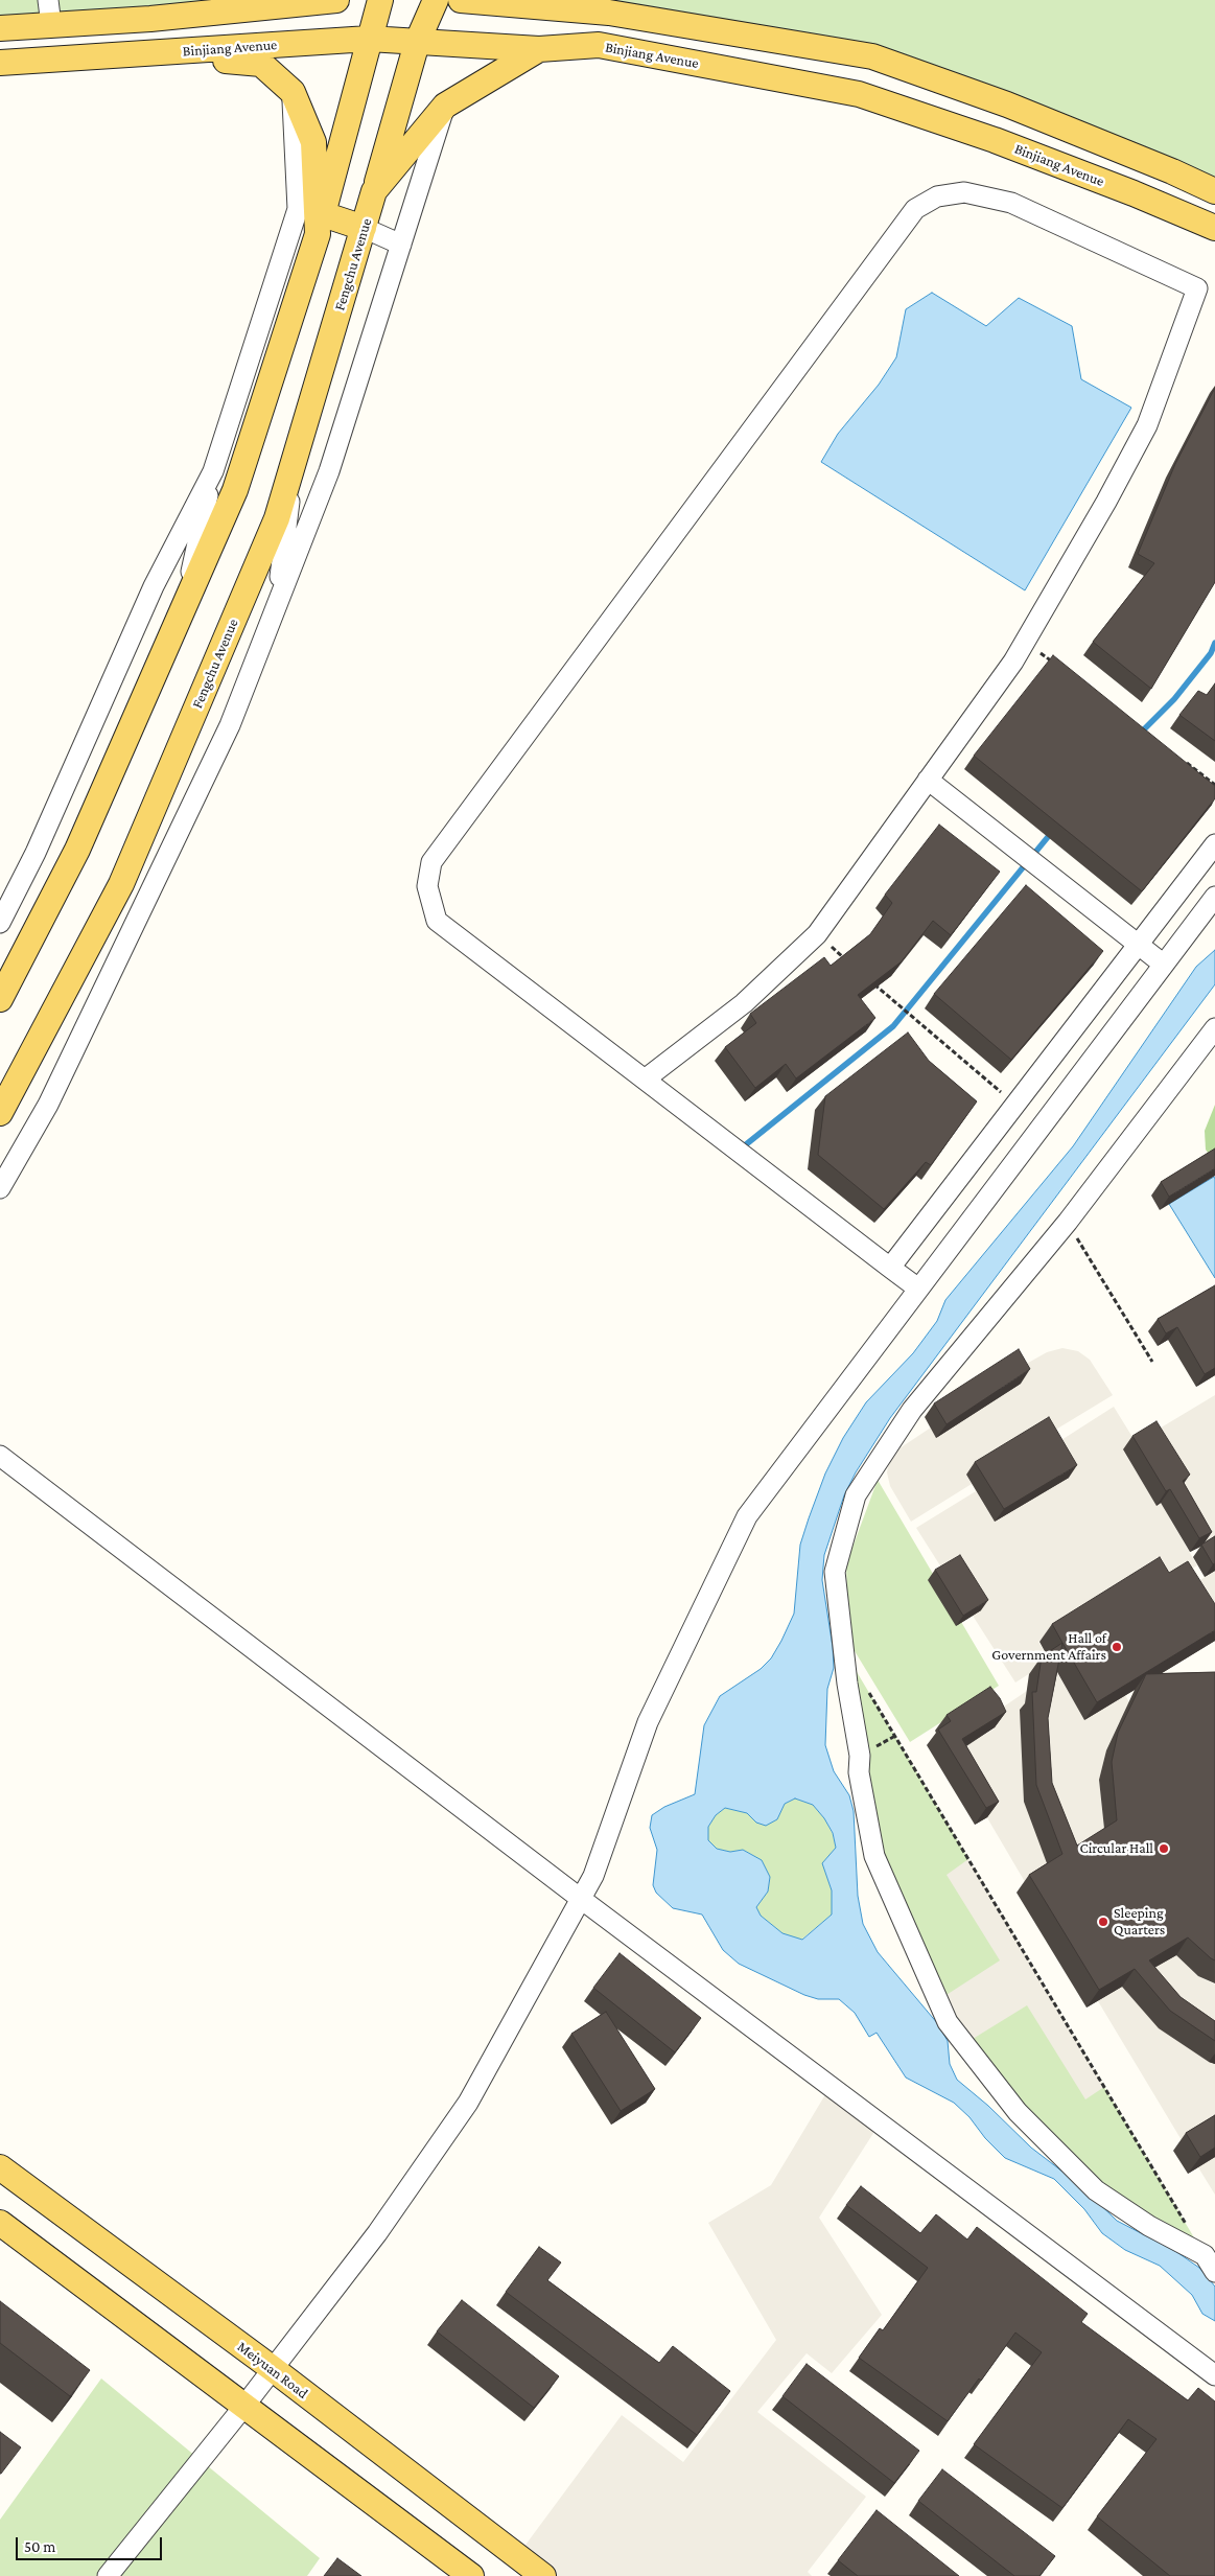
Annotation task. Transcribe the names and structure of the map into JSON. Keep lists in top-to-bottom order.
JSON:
{
  "streets": {
    "main road": ["Binjiang Avenue", "Fengchu Avenue", "Meiyuan Road"]
  },
  "crossings": [
    ["Binjiang Avenue", "Fengchu Avenue"]
  ],
  "places": ["Hall of Government Affairs", "Circular Hall", "Sleeping Quarters"],
  "scale_bar": "50 m"
}
